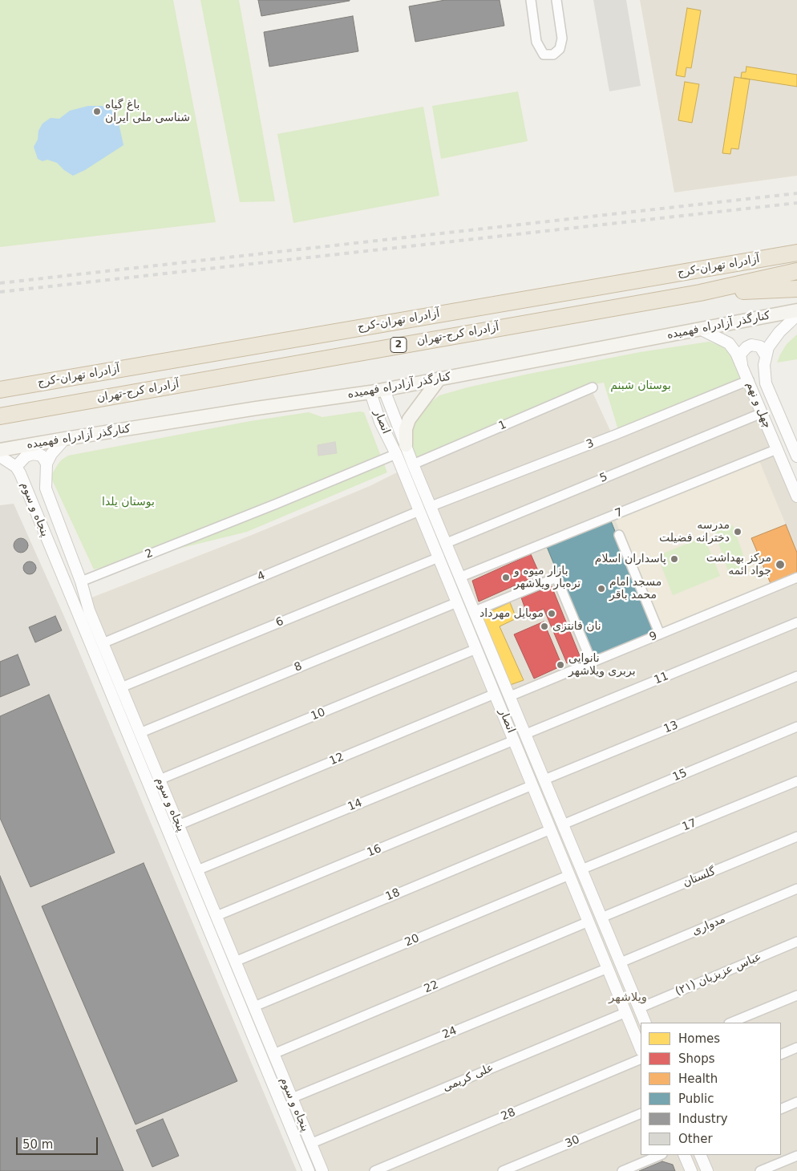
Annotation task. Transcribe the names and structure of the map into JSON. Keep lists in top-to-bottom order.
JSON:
{
  "streets": {
    "highway": ["آزادراه تهران-کرج", "آزادراه کرج-تهران", "2"],
    "main road": ["کنارگذر آزادراه فهمیده"],
    "street": [
      "چهل و نهم",
      "انصار",
      "1",
      "3",
      "5",
      "پنجاه و سوم",
      "7",
      "4",
      "6",
      "9",
      "8",
      "11",
      "10",
      "13",
      "12",
      "15",
      "14",
      "17",
      "16",
      "گلستان",
      "18",
      "مدواری",
      "20",
      "عباس عزیزیان (۲۱)",
      "22",
      "24",
      "علی کریمی",
      "28",
      "30"
    ]
  },
  "crossings": [
    ["کنارگذر آزادراه فهمیده", "چهل و نهم"],
    ["کنارگذر آزادراه فهمیده", "انصار"],
    ["2", "انصار"],
    ["2", "پنجاه و سوم"],
    ["چهل و نهم", "3"],
    ["چهل و نهم", "5"],
    ["چهل و نهم", "7"],
    ["انصار", "1"],
    ["انصار", "3"],
    ["انصار", "5"],
    ["انصار", "7"],
    ["انصار", "4"],
    ["انصار", "6"],
    ["انصار", "9"],
    ["انصار", "8"],
    ["انصار", "11"],
    ["انصار", "10"],
    ["انصار", "13"],
    ["انصار", "12"],
    ["انصار", "15"],
    ["انصار", "14"],
    ["انصار", "17"],
    ["انصار", "16"],
    ["انصار", "گلستان"],
    ["انصار", "18"],
    ["انصار", "مدواری"],
    ["انصار", "20"],
    ["انصار", "عباس عزیزیان (۲۱)"],
    ["انصار", "22"],
    ["انصار", "24"],
    ["انصار", "علی کریمی"],
    ["پنجاه و سوم", "4"],
    ["پنجاه و سوم", "6"],
    ["پنجاه و سوم", "8"],
    ["پنجاه و سوم", "10"],
    ["پنجاه و سوم", "12"],
    ["پنجاه و سوم", "14"],
    ["پنجاه و سوم", "16"],
    ["پنجاه و سوم", "18"],
    ["پنجاه و سوم", "20"],
    ["پنجاه و سوم", "22"],
    ["پنجاه و سوم", "24"],
    ["پنجاه و سوم", "علی کریمی"]
  ],
  "districts": ["ویلاشهر"],
  "parks": ["بوستان شبنم", "بوستان یلدا"],
  "places": [
    "باغ گیاه‌ شناسی ملی ایران",
    "مدرسه دخترانه فضیلت",
    "پاسداران اسلام",
    "مرکز بهداشت جواد ائمه",
    "بازار میوه و تره‌بار ویلاشهر",
    "مسجد امام محمد باقر",
    "موبایل مهرداد",
    "نان فانتزی",
    "نانوایی بربری ویلاشهر"
  ],
  "legend": [
    "Homes",
    "Shops",
    "Health",
    "Public",
    "Industry",
    "Other"
  ],
  "scale_bar": "50 m"
}
